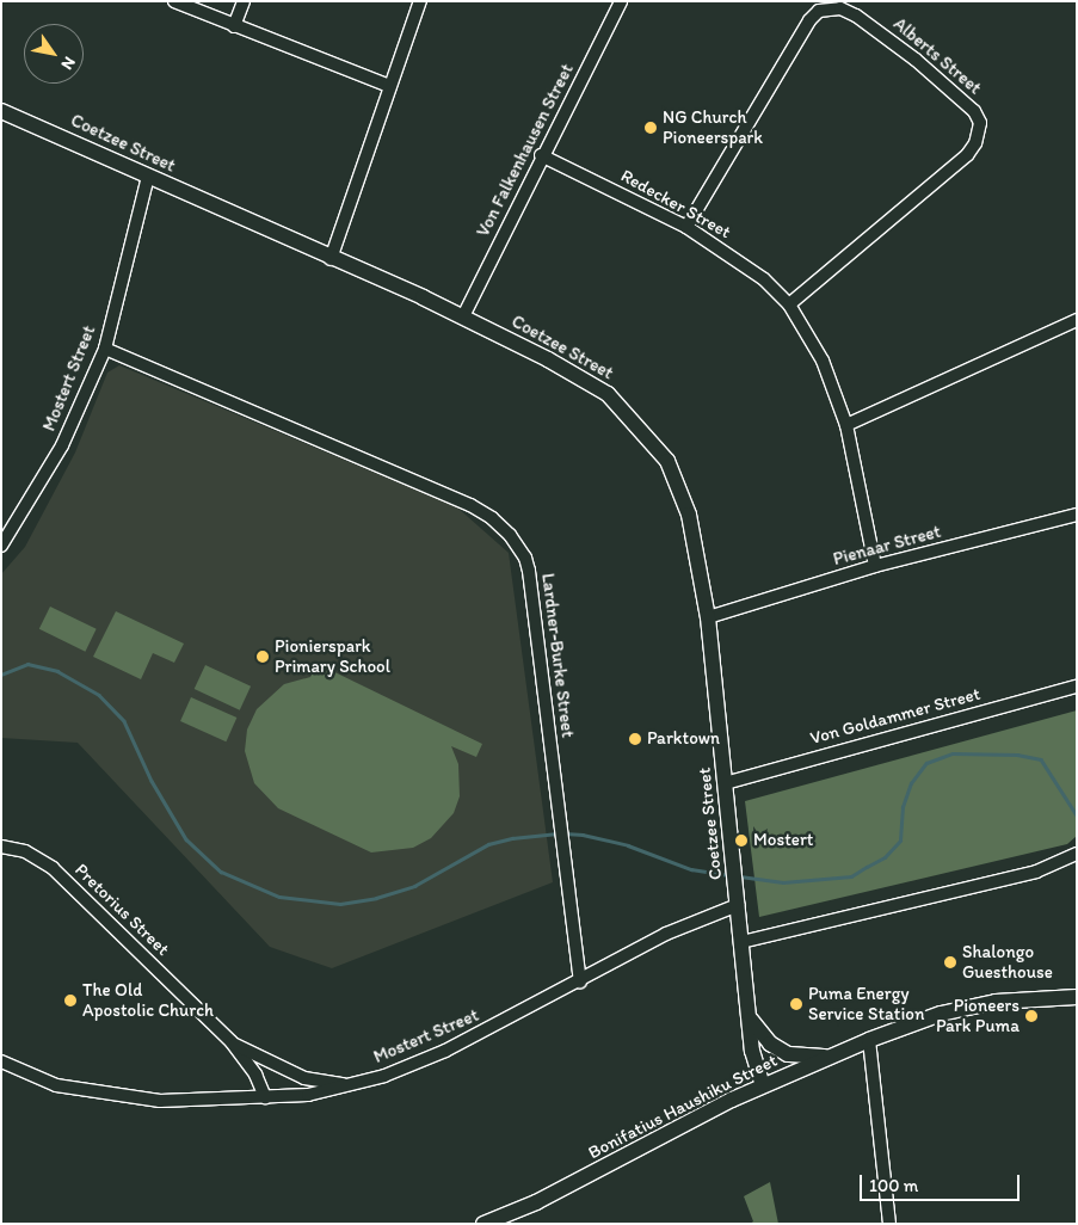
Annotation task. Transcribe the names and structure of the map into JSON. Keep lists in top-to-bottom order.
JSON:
{
  "streets": {
    "street": [
      "Alberts Street",
      "Coetzee Street",
      "Von Falkenhausen Street",
      "Redecker Street",
      "Mostert Street",
      "Pienaar Street",
      "Lardner-Burke Street",
      "Von Goldammer Street",
      "Pretorius Street",
      "Bonifatius Haushiku Street"
    ]
  },
  "crossings": [
    ["Alberts Street", "Redecker Street"],
    ["Coetzee Street", "Von Falkenhausen Street"],
    ["Coetzee Street", "Mostert Street"],
    ["Coetzee Street", "Pienaar Street"],
    ["Coetzee Street", "Von Goldammer Street"],
    ["Coetzee Street", "Bonifatius Haushiku Street"],
    ["Von Falkenhausen Street", "Redecker Street"],
    ["Redecker Street", "Pienaar Street"],
    ["Mostert Street", "Lardner-Burke Street"],
    ["Mostert Street", "Pretorius Street"]
  ],
  "places": [
    "NG Church Pioneerspark",
    "Pionierspark Primary School",
    "Parktown",
    "Mostert",
    "Shalongo Guesthouse",
    "The Old Apostolic Church",
    "Puma Energy Service Station",
    "Pioneers Park Puma"
  ],
  "scale_bar": "100 m",
  "north": "bottom right"
}
